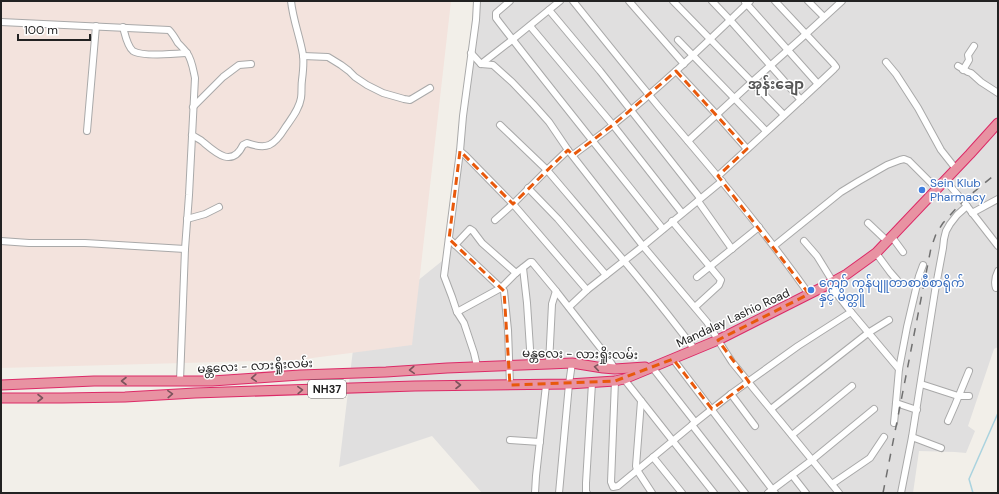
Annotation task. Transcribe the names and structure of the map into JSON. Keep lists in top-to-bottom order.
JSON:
{
  "streets": {
    "highway": ["Mandalay Lashio Road", "မန္တလေး - လားရှိုးလမ်း", "NH37"]
  },
  "crossings": [
    ["Mandalay Lashio Road", "မန္တလေး - လားရှိုးလမ်း"]
  ],
  "districts": ["အုန်းချော"],
  "places": ["Sein Klub Pharmacy", "ကျော် ကွန်ပျူတာစာစီစာရိုက် နှင့် မိတ္တူ"],
  "scale_bar": "100 m"
}
